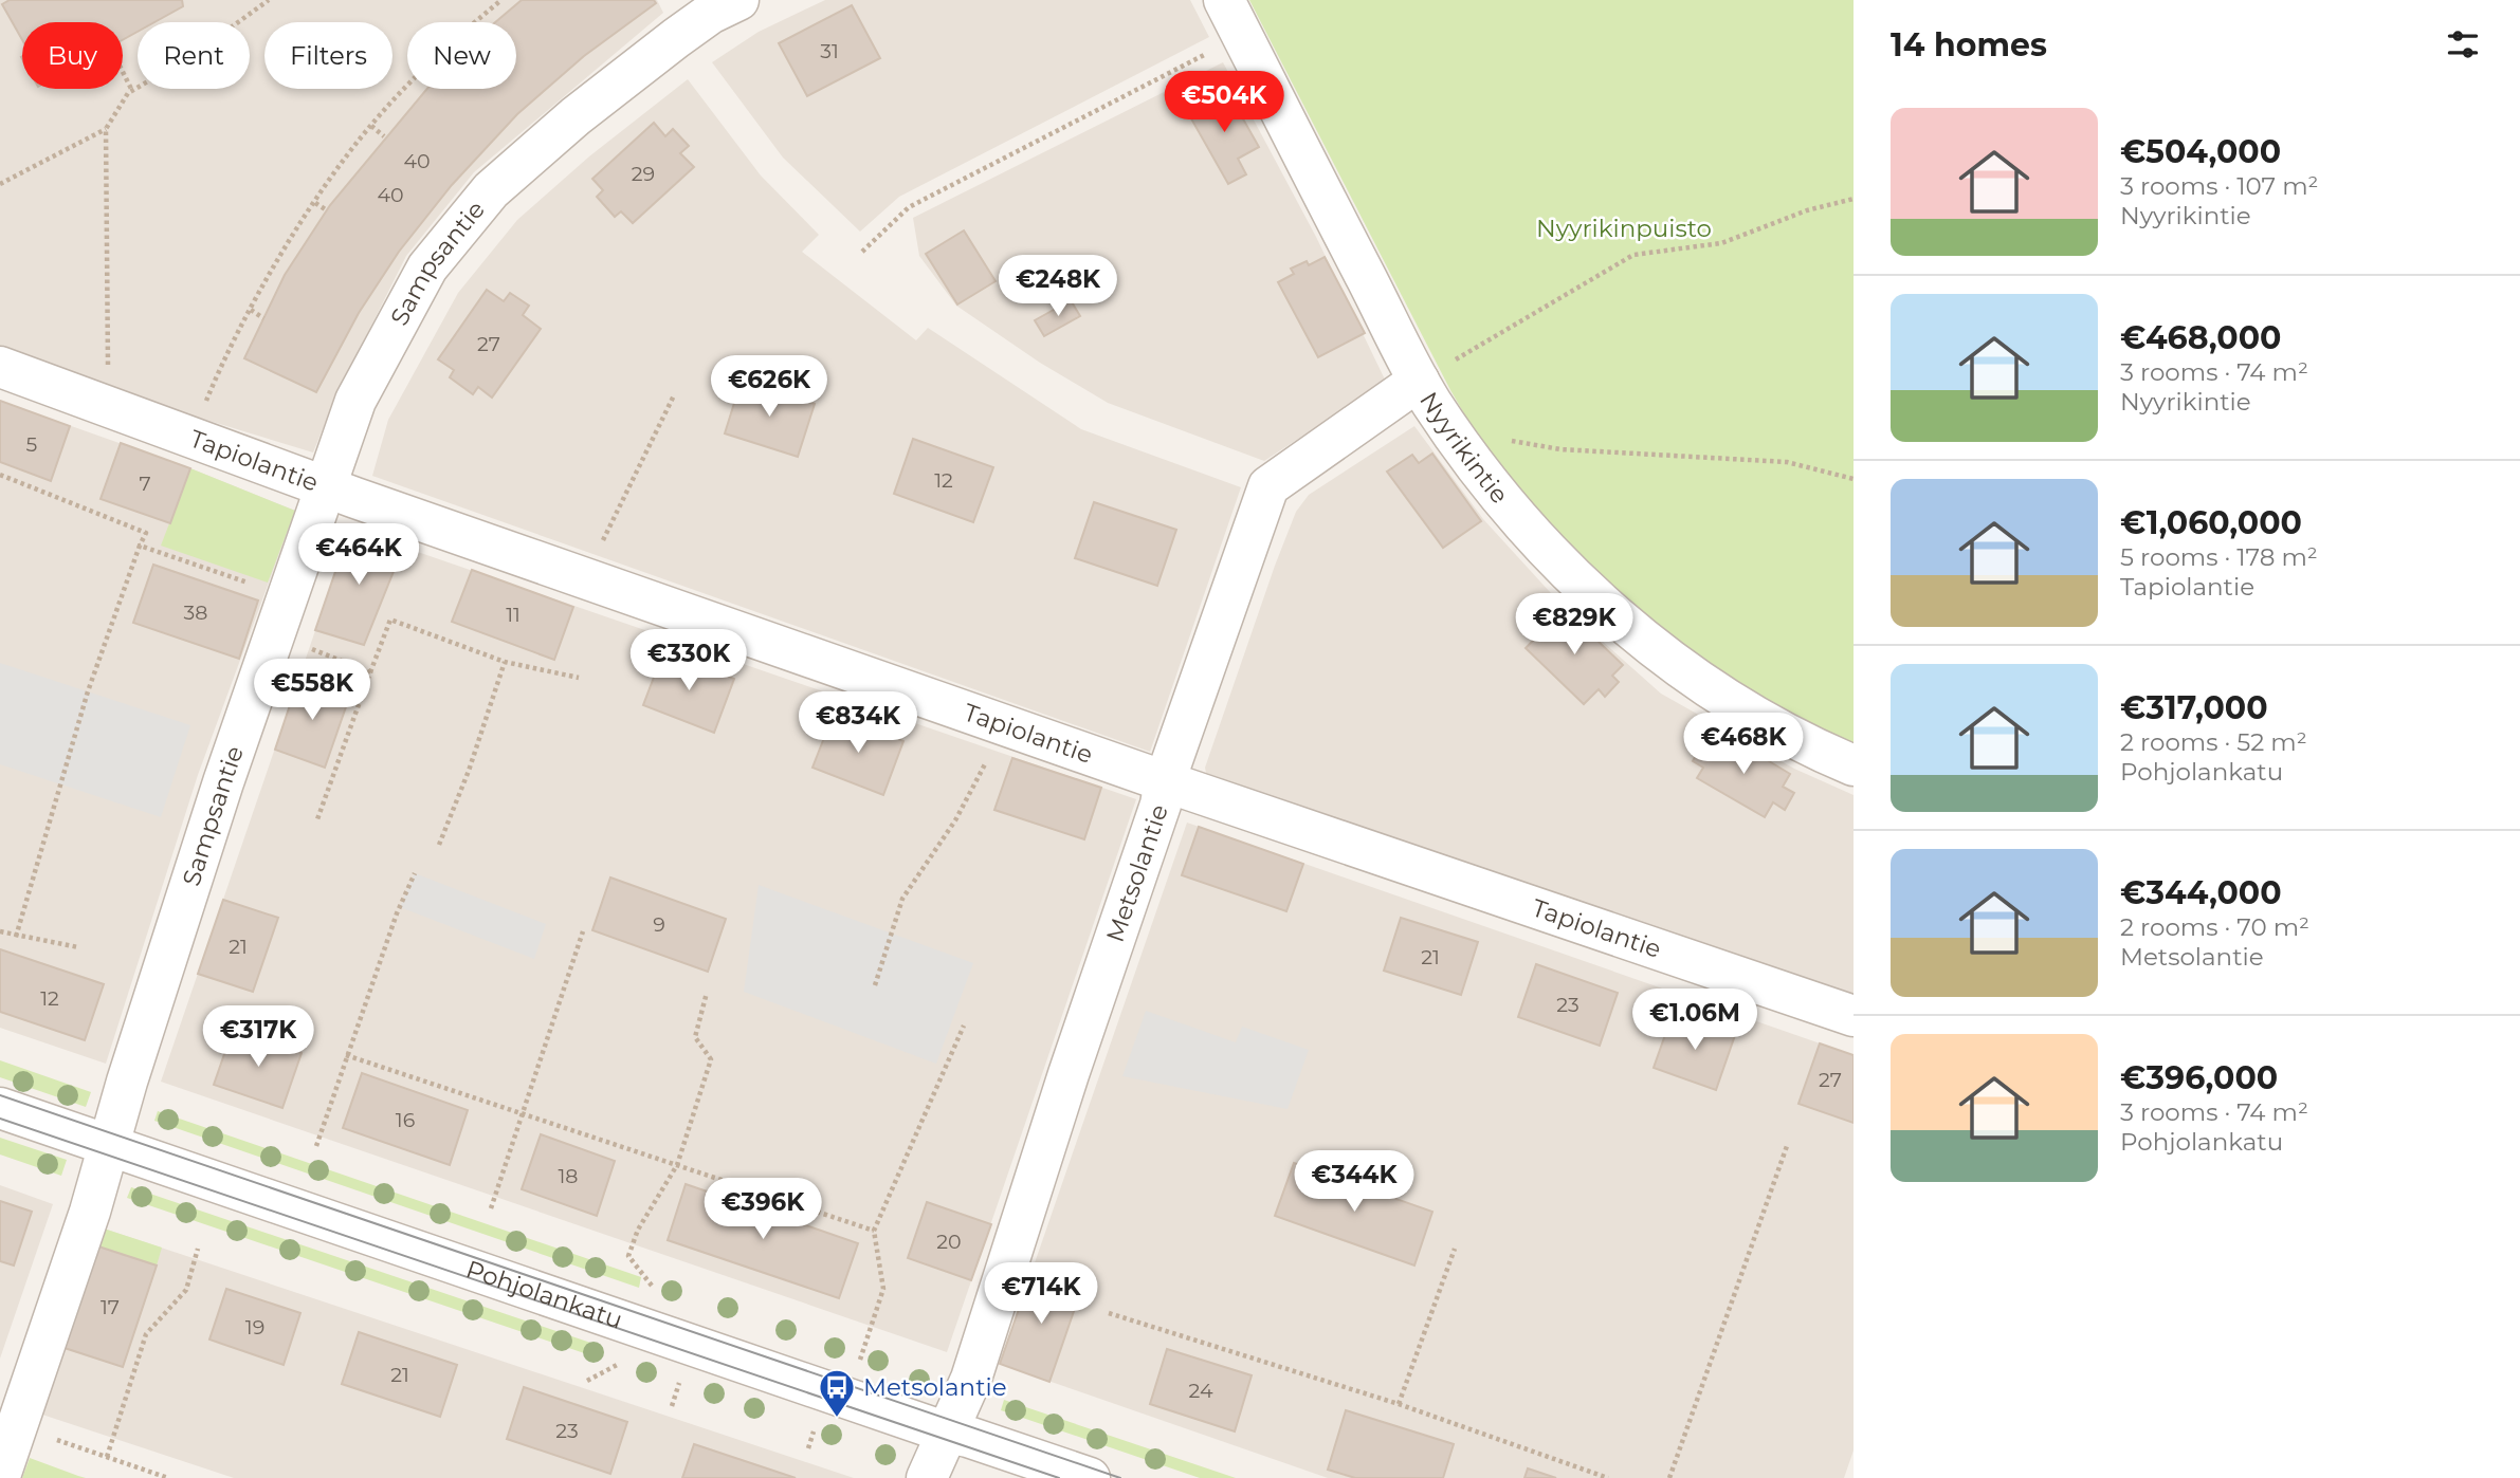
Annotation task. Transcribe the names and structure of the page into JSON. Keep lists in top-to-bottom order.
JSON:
{
  "streets": {
    "street": [
      "Sampsantie",
      "Nyyrikintie",
      "Tapiolantie",
      "Metsolantie",
      "Pohjolankatu"
    ]
  },
  "crossings": [
    ["Sampsantie", "Tapiolantie"],
    ["Sampsantie", "Pohjolankatu"],
    ["Nyyrikintie", "Metsolantie"],
    ["Tapiolantie", "Metsolantie"],
    ["Metsolantie", "Pohjolankatu"]
  ],
  "parks": ["Nyyrikinpuisto"],
  "places": {
    "bus stop": ["Metsolantie"]
  },
  "house_numbers": [
    "31",
    "40",
    "29",
    "40",
    "27",
    "5",
    "12",
    "7",
    "38",
    "11",
    "9",
    "21",
    "21",
    "12",
    "23",
    "27",
    "16",
    "18",
    "20",
    "17",
    "19",
    "21",
    "24",
    "23"
  ],
  "page": {
    "heading": "14 homes",
    "chip": [
      "Buy",
      "Rent",
      "Filters",
      "New"
    ],
    "price": [
      "€504K",
      "€248K",
      "€626K",
      "€464K",
      "€829K",
      "€330K",
      "€558K",
      "€834K",
      "€468K",
      "€1.06M",
      "€317K",
      "€344K",
      "€396K",
      "€714K"
    ],
    "list": [
      {
        "name": "€504,000",
        "note": "3 rooms · 107 m² · Nyyrikintie"
      },
      {
        "name": "€468,000",
        "note": "3 rooms · 74 m² · Nyyrikintie"
      },
      {
        "name": "€1,060,000",
        "note": "5 rooms · 178 m² · Tapiolantie"
      },
      {
        "name": "€317,000",
        "note": "2 rooms · 52 m² · Pohjolankatu"
      },
      {
        "name": "€344,000",
        "note": "2 rooms · 70 m² · Metsolantie"
      },
      {
        "name": "€396,000",
        "note": "3 rooms · 74 m² · Pohjolankatu"
      }
    ]
  }
}
